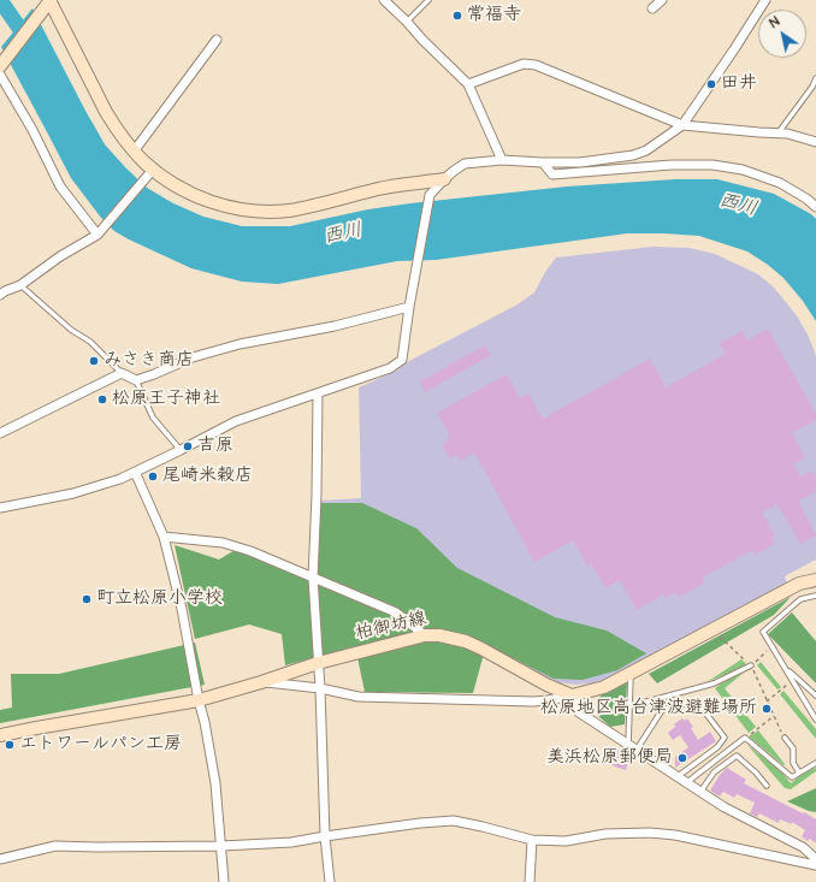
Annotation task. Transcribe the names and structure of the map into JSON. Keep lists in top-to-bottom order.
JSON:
{
  "streets": {
    "main road": ["柏御坊線"]
  },
  "water": ["西川"],
  "places": [
    "常福寺",
    "田井",
    "みさき商店",
    "松原王子神社",
    "吉原",
    "尾崎米穀店",
    "町立松原小学校",
    "松原地区高台津波避難場所",
    "エトワールパン工房",
    "美浜松原郵便局"
  ],
  "north": "top left"
}
